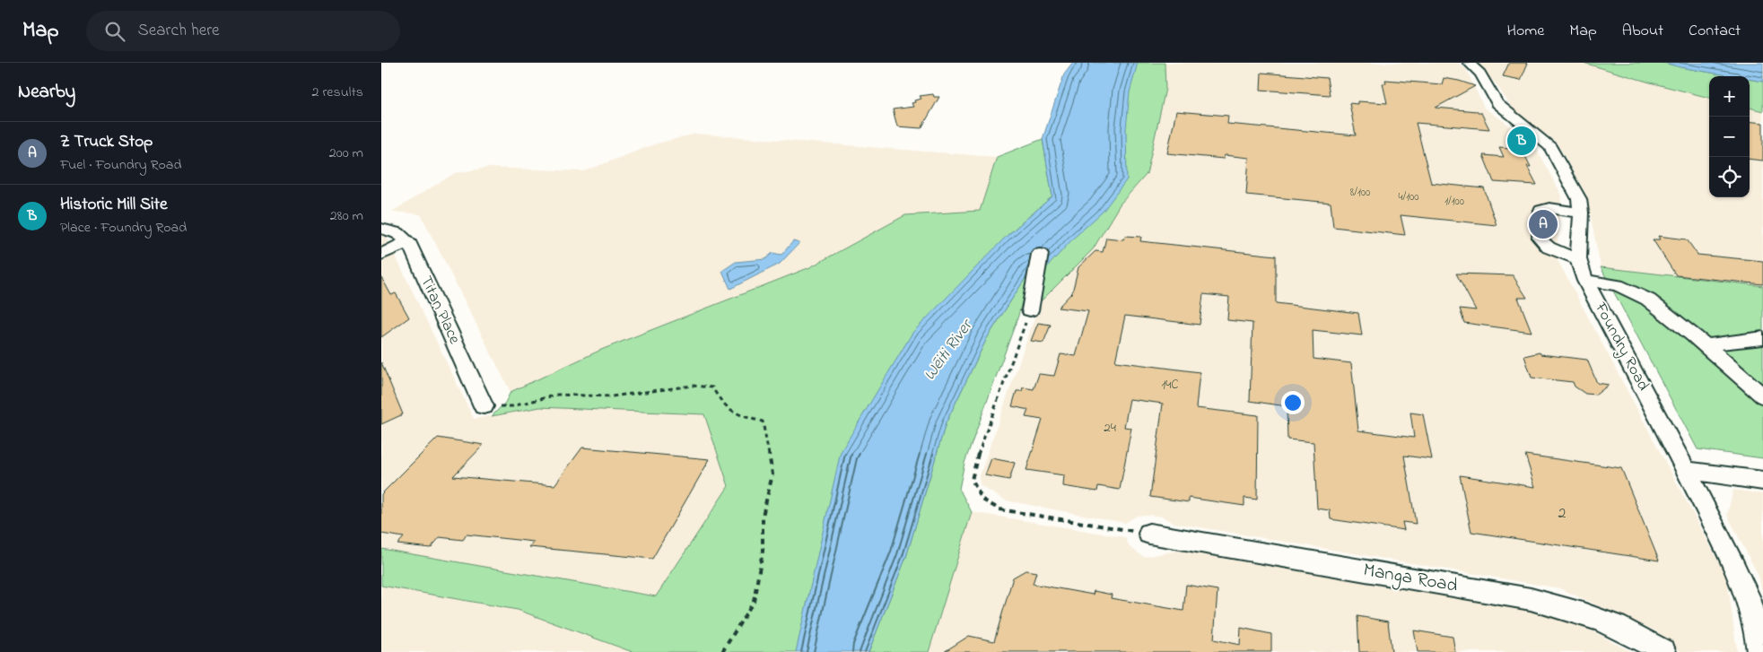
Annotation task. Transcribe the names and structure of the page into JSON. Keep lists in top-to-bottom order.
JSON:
{
  "streets": {
    "street": ["Titan Place", "Foundry Road", "Manga Road"]
  },
  "water": ["Wēiti River"],
  "house_numbers": [
    "8/100",
    "4/100",
    "1/100",
    "14C",
    "24",
    "2"
  ],
  "page": {
    "header": "Map",
    "search": "Search here",
    "nav": [
      "Home",
      "Map",
      "About",
      "Contact"
    ],
    "heading": ["Nearby", "2 results"],
    "map_buttons": ["+", "−"],
    "list": [
      {
        "mark": "A",
        "name": "Z Truck Stop",
        "note": "Fuel · Foundry Road",
        "value": "200 m"
      },
      {
        "mark": "B",
        "name": "Historic Mill Site",
        "note": "Place · Foundry Road",
        "value": "280 m"
      }
    ],
    "pins": ["B", "A"]
  }
}
